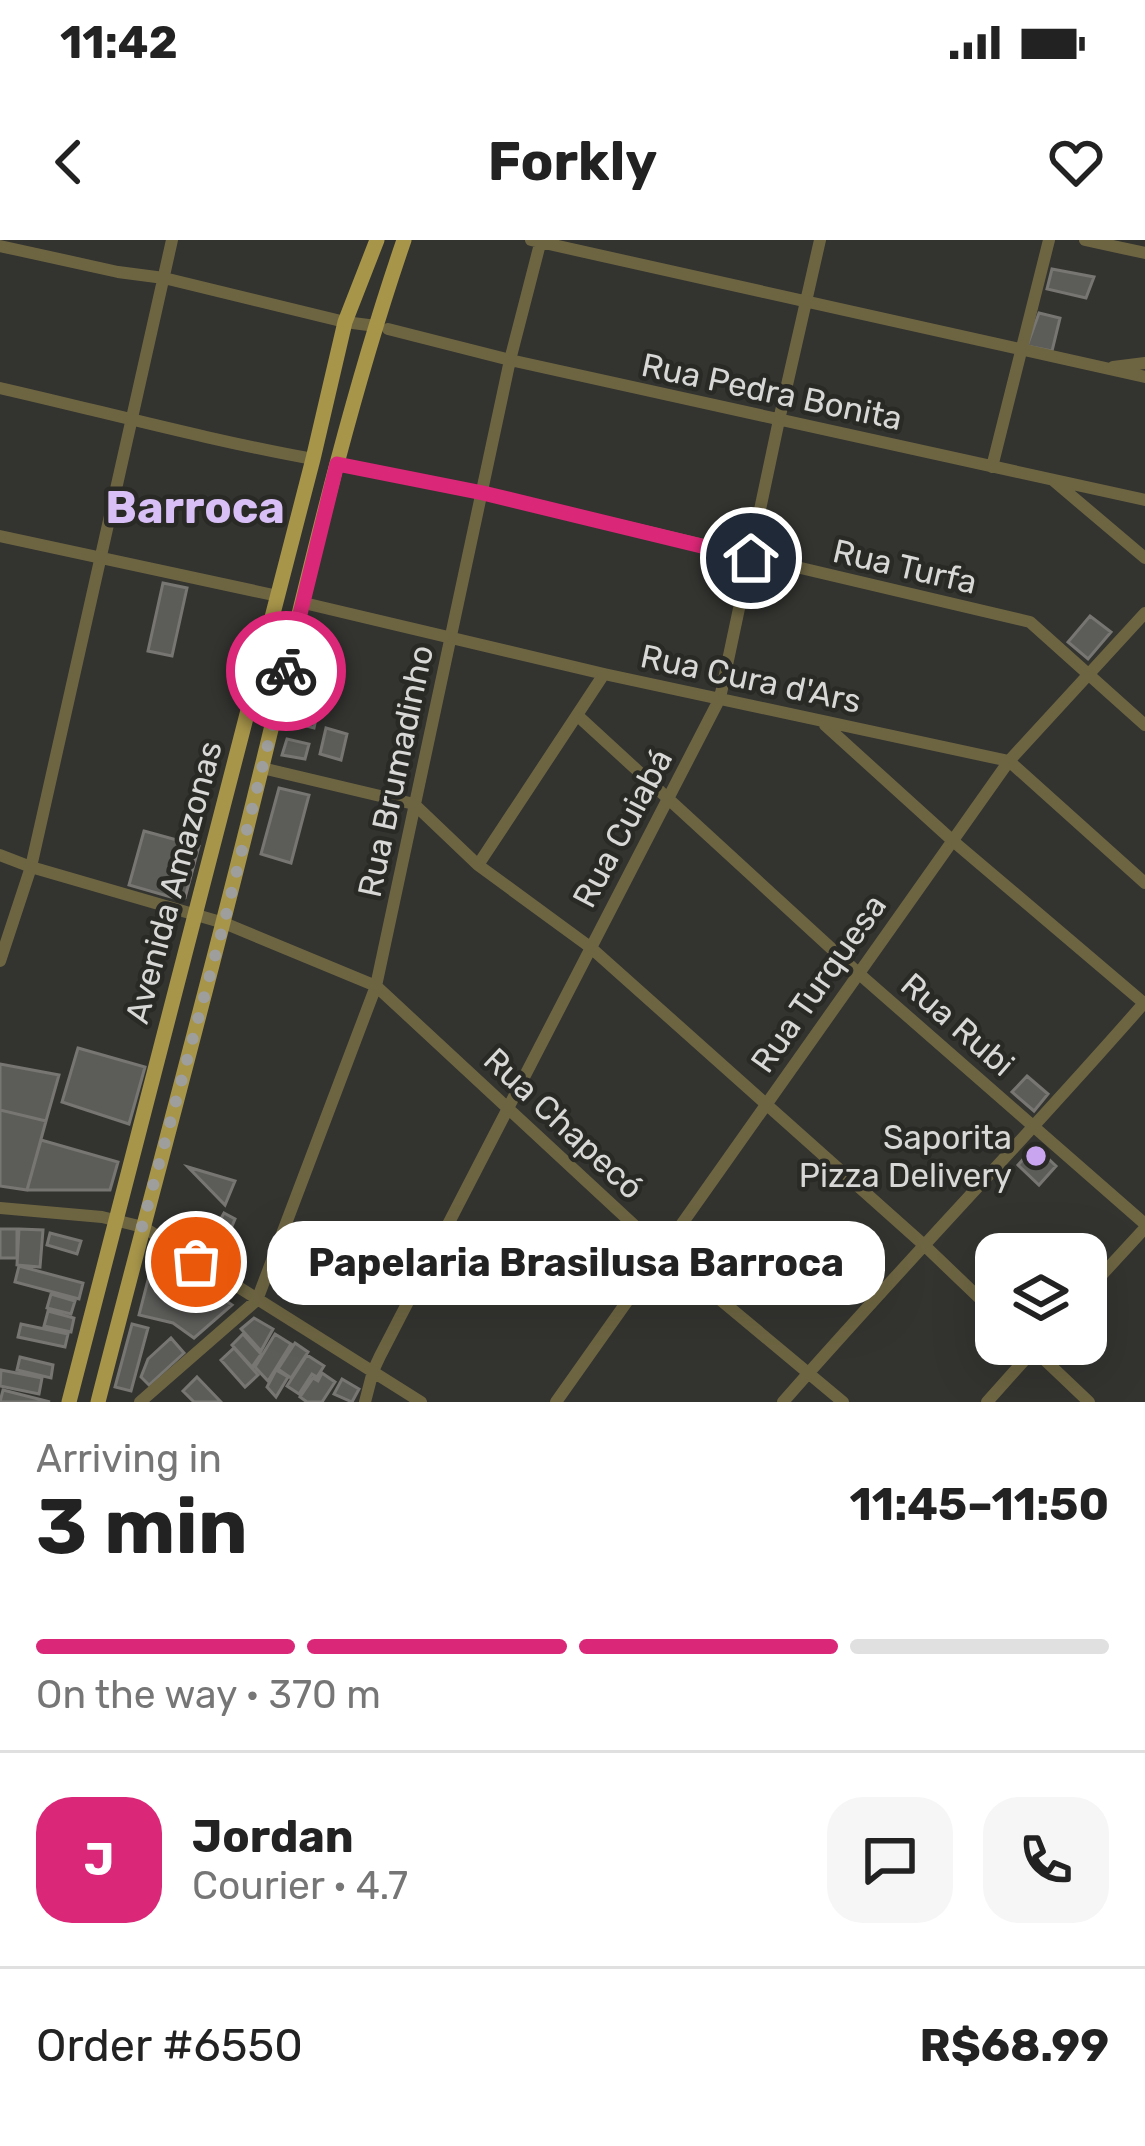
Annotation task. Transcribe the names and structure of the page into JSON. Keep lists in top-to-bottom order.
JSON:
{
  "streets": {
    "main road": ["Avenida Amazonas"],
    "street": [
      "Rua Pedra Bonita",
      "Rua Turfa",
      "Rua Cura d'Ars",
      "Rua Brumadinho",
      "Rua Cuiabá",
      "Rua Turquesa",
      "Rua Rubi",
      "Rua Chapecó"
    ]
  },
  "crossings": [
    ["Rua Pedra Bonita", "Rua Brumadinho"],
    ["Rua Pedra Bonita", "Rua Cuiabá"],
    ["Rua Pedra Bonita", "Avenida Amazonas"],
    ["Rua Turfa", "Rua Brumadinho"],
    ["Rua Turfa", "Rua Cuiabá"],
    ["Rua Turfa", "Avenida Amazonas"],
    ["Rua Turfa", "Rua Turquesa"],
    ["Rua Cura d'Ars", "Rua Brumadinho"],
    ["Rua Cura d'Ars", "Rua Cuiabá"],
    ["Rua Cura d'Ars", "Avenida Amazonas"],
    ["Rua Cura d'Ars", "Rua Turquesa"],
    ["Rua Brumadinho", "Rua Chapecó"],
    ["Rua Cuiabá", "Rua Rubi"],
    ["Rua Cuiabá", "Rua Chapecó"],
    ["Avenida Amazonas", "Rua Chapecó"],
    ["Rua Turquesa", "Rua Rubi"],
    ["Rua Turquesa", "Rua Chapecó"]
  ],
  "districts": ["Barroca"],
  "places": ["Saporita Pizza Delivery", "Papelaria Brasilusa Barroca"],
  "page": {
    "status": "11:42",
    "header": "Forkly",
    "bubble": "Papelaria Brasilusa Barroca",
    "heading": ["3 min", "Arriving in", "11:45–11:50"],
    "panel": [
      "Jordan",
      "Courier · 4.7",
      "Order #6550",
      "R$68.99"
    ],
    "bar": "On the way · 370 m",
    "round": "J"
  }
}
